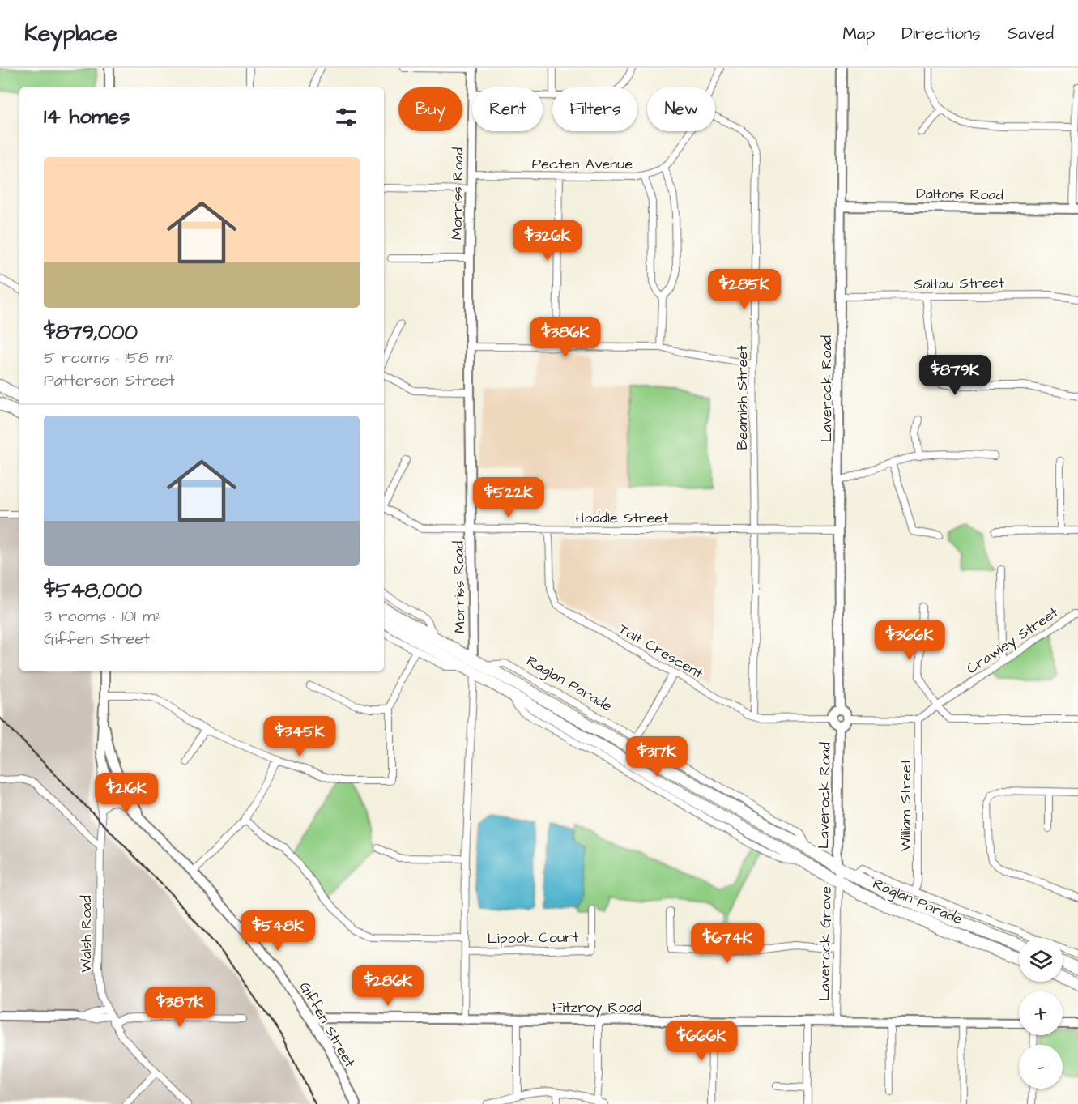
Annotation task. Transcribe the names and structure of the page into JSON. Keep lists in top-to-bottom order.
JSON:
{
  "streets": {
    "highway": ["Raglan Parade"],
    "street": [
      "Pecten Avenue",
      "Morriss Road",
      "Daltons Road",
      "Saltau Street",
      "Laverock Road",
      "Beamish Street",
      "Hoddle Street",
      "Crawley Street",
      "Tait Crescent",
      "William Street",
      "Walsh Road",
      "Lipook Court",
      "Laverock Grove",
      "Fitzroy Road",
      "Giffen Street"
    ]
  },
  "crossings": [
    ["Pecten Avenue", "Morriss Road"],
    ["Morriss Road", "Hoddle Street"],
    ["Morriss Road", "Raglan Parade"],
    ["Morriss Road", "Lipook Court"],
    ["Morriss Road", "Fitzroy Road"],
    ["Daltons Road", "Laverock Road"],
    ["Saltau Street", "Laverock Road"],
    ["Laverock Road", "Hoddle Street"],
    ["Laverock Road", "Tait Crescent"],
    ["Laverock Road", "Raglan Parade"],
    ["Laverock Road", "Laverock Grove"],
    ["Beamish Street", "Hoddle Street"],
    ["Beamish Street", "Tait Crescent"],
    ["Hoddle Street", "Tait Crescent"],
    ["Crawley Street", "William Street"],
    ["Raglan Parade", "William Street"],
    ["Raglan Parade", "Laverock Grove"],
    ["Walsh Road", "Giffen Street"],
    ["Laverock Grove", "Fitzroy Road"],
    ["Fitzroy Road", "Giffen Street"]
  ],
  "page": {
    "header": "Keyplace",
    "nav": ["Map", "Directions", "Saved"],
    "chip": [
      "Buy",
      "Rent",
      "Filters",
      "New"
    ],
    "heading": "14 homes",
    "list": [
      {
        "name": "$879,000",
        "note": "5 rooms · 158 m² · Patterson Street"
      },
      {
        "name": "$548,000",
        "note": "3 rooms · 101 m² · Giffen Street"
      }
    ],
    "price": [
      "$326K",
      "$285K",
      "$386K",
      "$879K",
      "$522K",
      "$366K",
      "$345K",
      "$317K",
      "$216K",
      "$548K",
      "$674K",
      "$286K",
      "$387K",
      "$666K"
    ],
    "map_buttons": ["+", "−"]
  }
}
